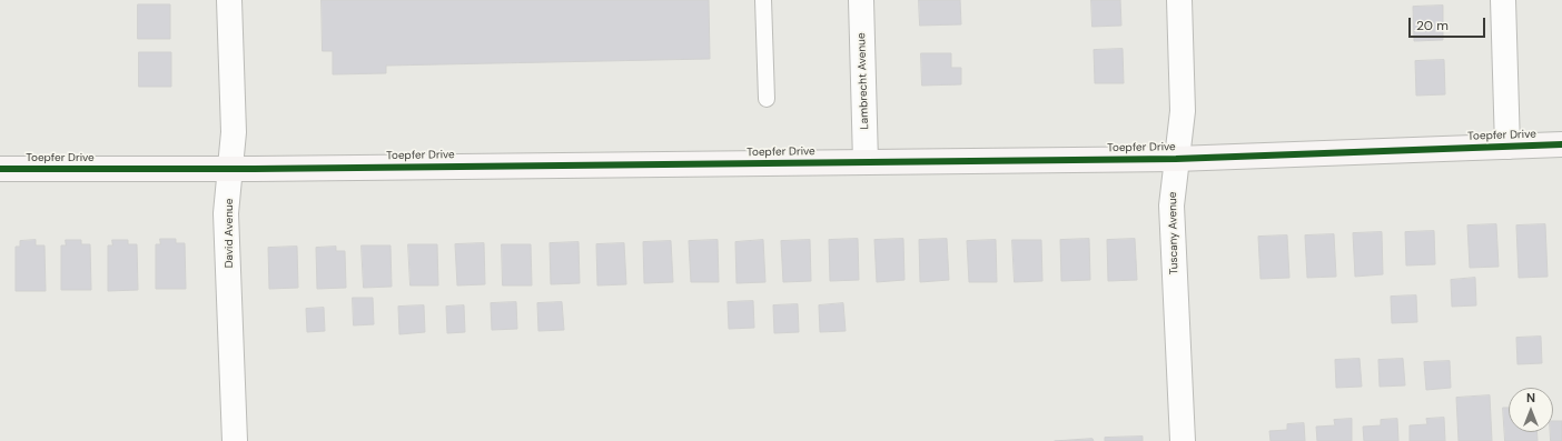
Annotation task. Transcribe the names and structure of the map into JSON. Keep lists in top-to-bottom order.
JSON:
{
  "streets": {
    "street": [
      "Lambrecht Avenue",
      "Toepfer Drive",
      "David Avenue",
      "Tuscany Avenue"
    ]
  },
  "crossings": [
    ["Lambrecht Avenue", "Toepfer Drive"],
    ["Toepfer Drive", "David Avenue"],
    ["Toepfer Drive", "Tuscany Avenue"]
  ],
  "scale_bar": "20 m",
  "north": "top"
}
